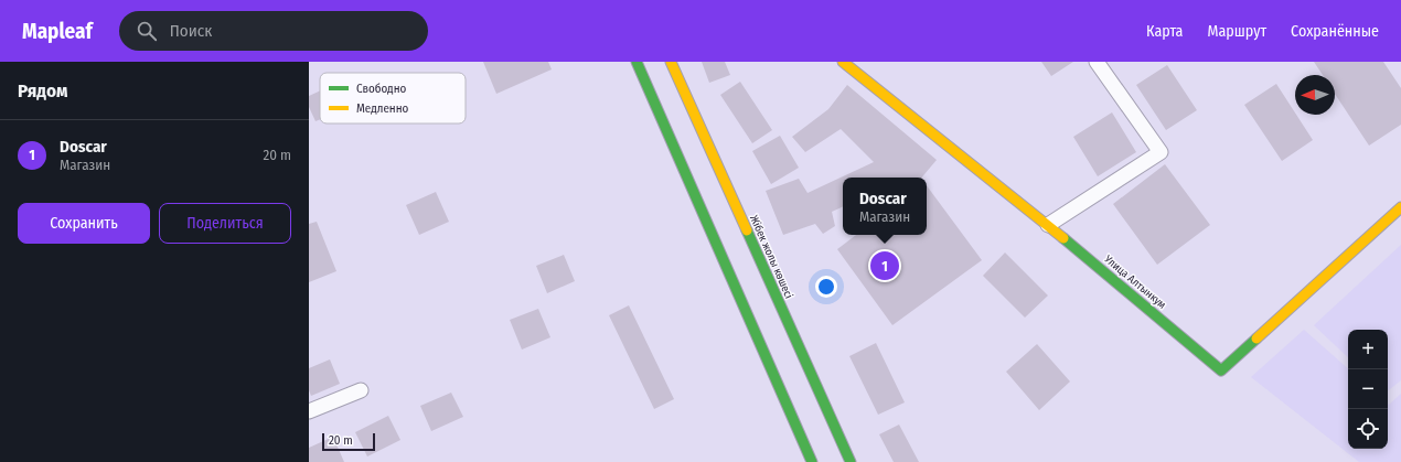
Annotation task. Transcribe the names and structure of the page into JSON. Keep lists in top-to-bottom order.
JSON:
{
  "streets": {
    "main road": ["Жібек жолы көшесі", "Улица Алтынкум"]
  },
  "legend": ["Свободно", "Медленно"],
  "scale_bar": "20 m",
  "north": "left",
  "page": {
    "header": "Mapleaf",
    "search": "Поиск",
    "nav": ["Карта", "Маршрут", "Сохранённые"],
    "heading": "Рядом",
    "list": [
      {
        "mark": "1",
        "name": "Doscar",
        "note": "Магазин",
        "value": "20 m"
      }
    ],
    "popup": ["Doscar", "Магазин"],
    "buttons": ["Сохранить", "Поделиться"],
    "pins": "1",
    "map_buttons": ["+", "−"],
    "scale": "20 m"
  }
}
